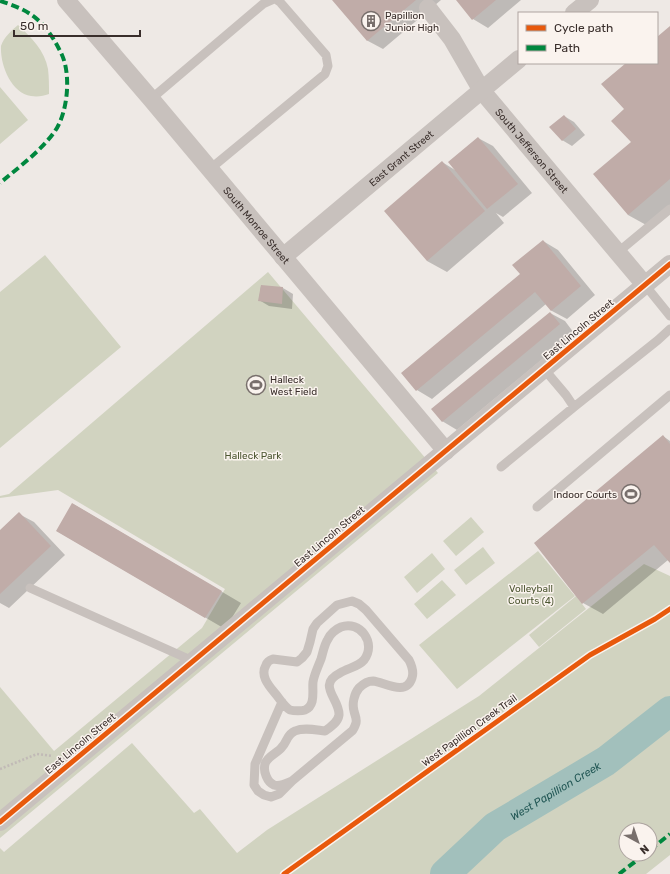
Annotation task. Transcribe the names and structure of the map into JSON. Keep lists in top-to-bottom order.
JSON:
{
  "streets": {
    "street": [
      "South Jefferson Street",
      "East Grant Street",
      "South Monroe Street",
      "East Lincoln Street"
    ],
    "cycle path": ["West Papillion Creek Trail"]
  },
  "crossings": [
    ["South Jefferson Street", "East Grant Street"],
    ["South Jefferson Street", "East Lincoln Street"],
    ["East Grant Street", "South Monroe Street"],
    ["South Monroe Street", "East Lincoln Street"]
  ],
  "water": ["West Papillion Creek"],
  "parks": ["Halleck Park", "Volleyball Courts (4)"],
  "places": {
    "building": ["Papillion Junior High"],
    "sports": ["Halleck West Field", "Indoor Courts"]
  },
  "legend": ["Cycle path", "Path"],
  "scale_bar": "50 m",
  "north": "bottom right"
}
